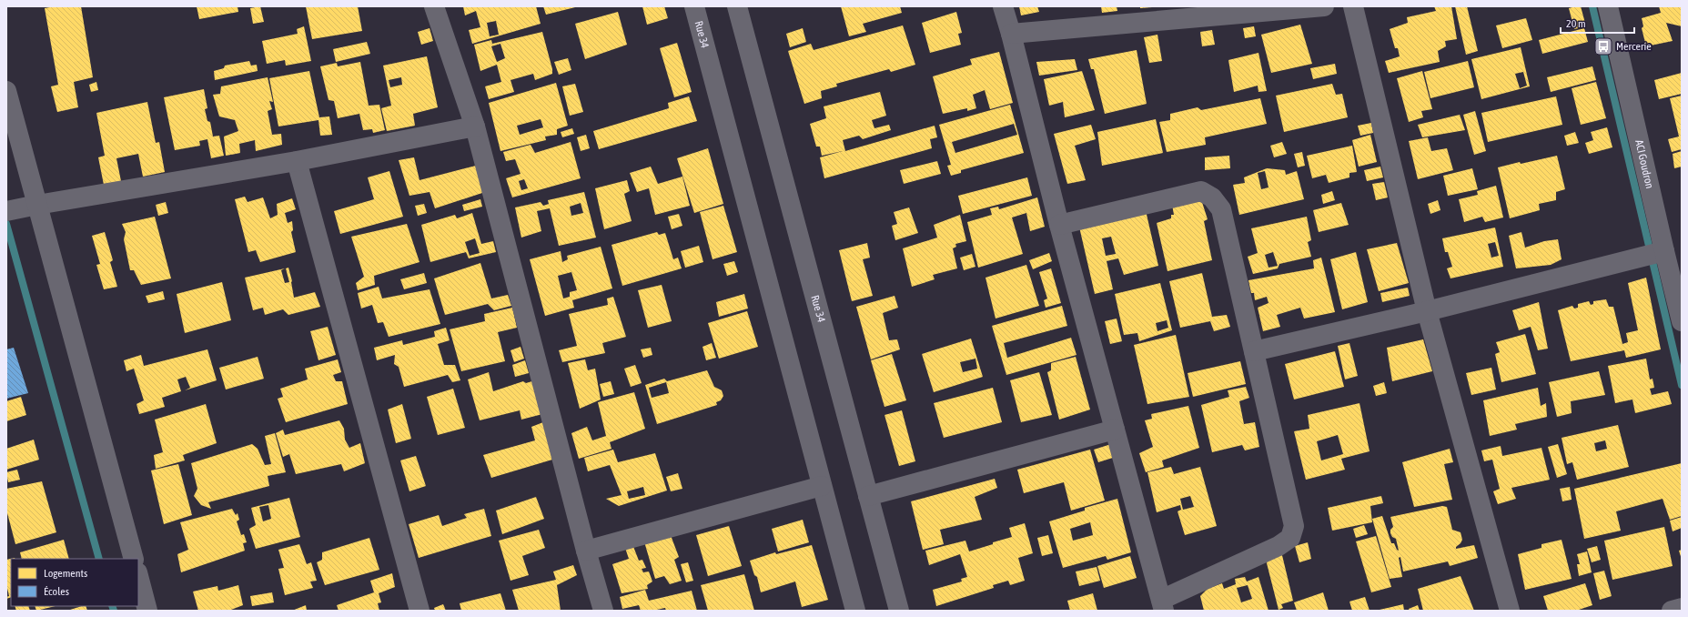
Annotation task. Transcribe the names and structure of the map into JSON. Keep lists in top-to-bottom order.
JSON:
{
  "streets": {
    "street": ["Rue 34", "ACI Goudron"]
  },
  "places": {
    "bus stop": ["Mercerie"]
  },
  "legend": ["Logements", "Écoles"],
  "scale_bar": "20 m"
}
